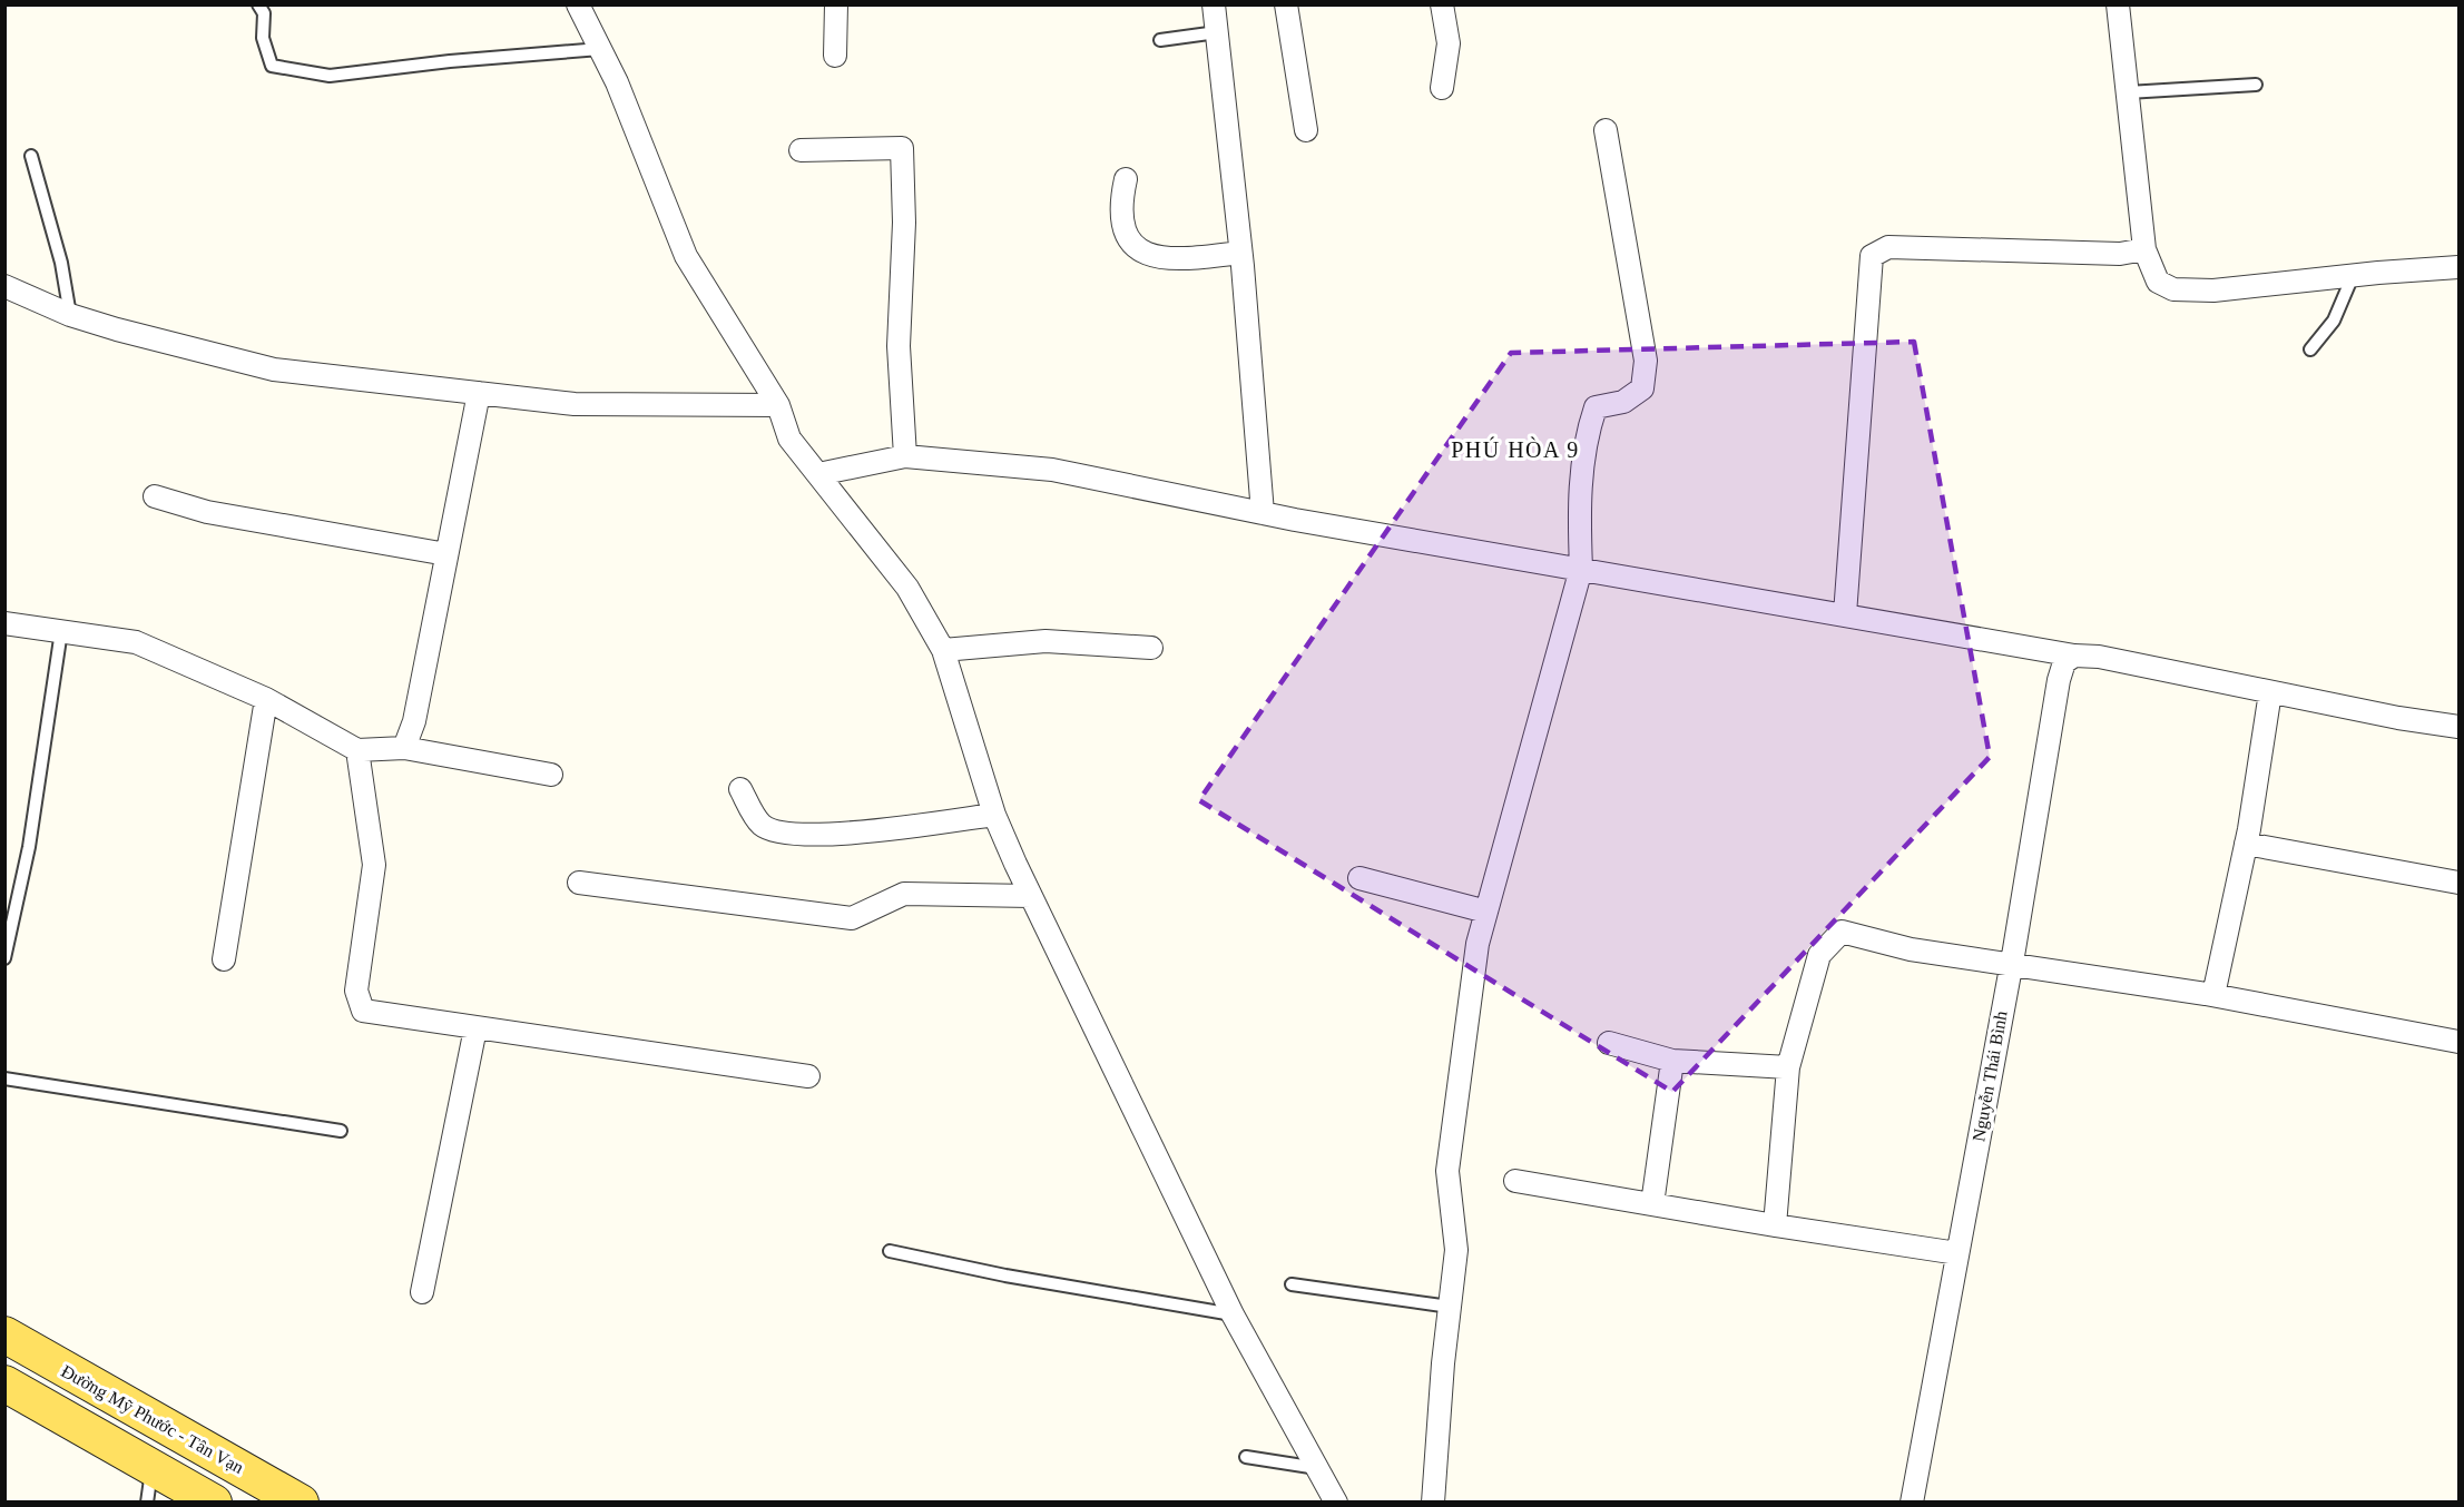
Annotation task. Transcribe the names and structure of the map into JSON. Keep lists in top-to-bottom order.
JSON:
{
  "streets": {
    "main road": ["Đường Mỹ Phước - Tân Vạn"],
    "street": ["Nguyễn Thái Bình"]
  },
  "districts": ["PHÚ HÒA 9"]
}
